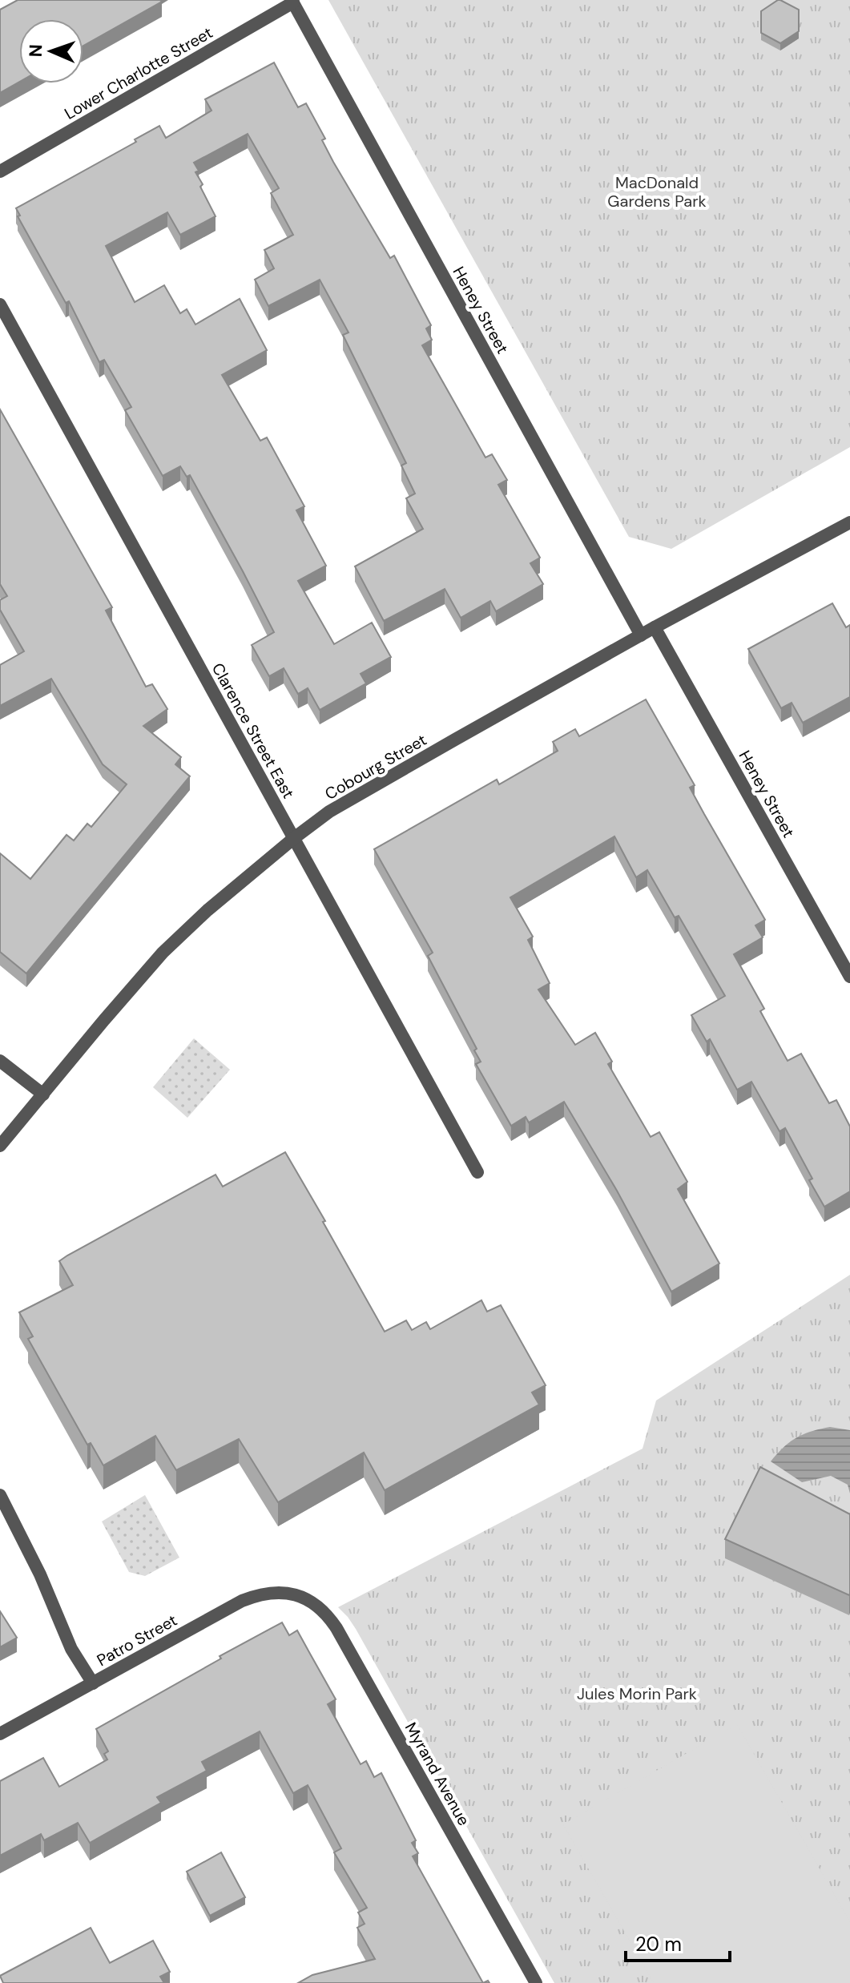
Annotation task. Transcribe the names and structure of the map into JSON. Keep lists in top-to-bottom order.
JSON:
{
  "streets": {
    "street": [
      "Lower Charlotte Street",
      "Heney Street",
      "Clarence Street East",
      "Cobourg Street",
      "Patro Street",
      "Myrand Avenue"
    ]
  },
  "crossings": [
    ["Lower Charlotte Street", "Heney Street"],
    ["Heney Street", "Cobourg Street"],
    ["Clarence Street East", "Cobourg Street"],
    ["Patro Street", "Myrand Avenue"]
  ],
  "parks": ["MacDonald Gardens Park", "Jules Morin Park"],
  "scale_bar": "20 m",
  "north": "left"
}
